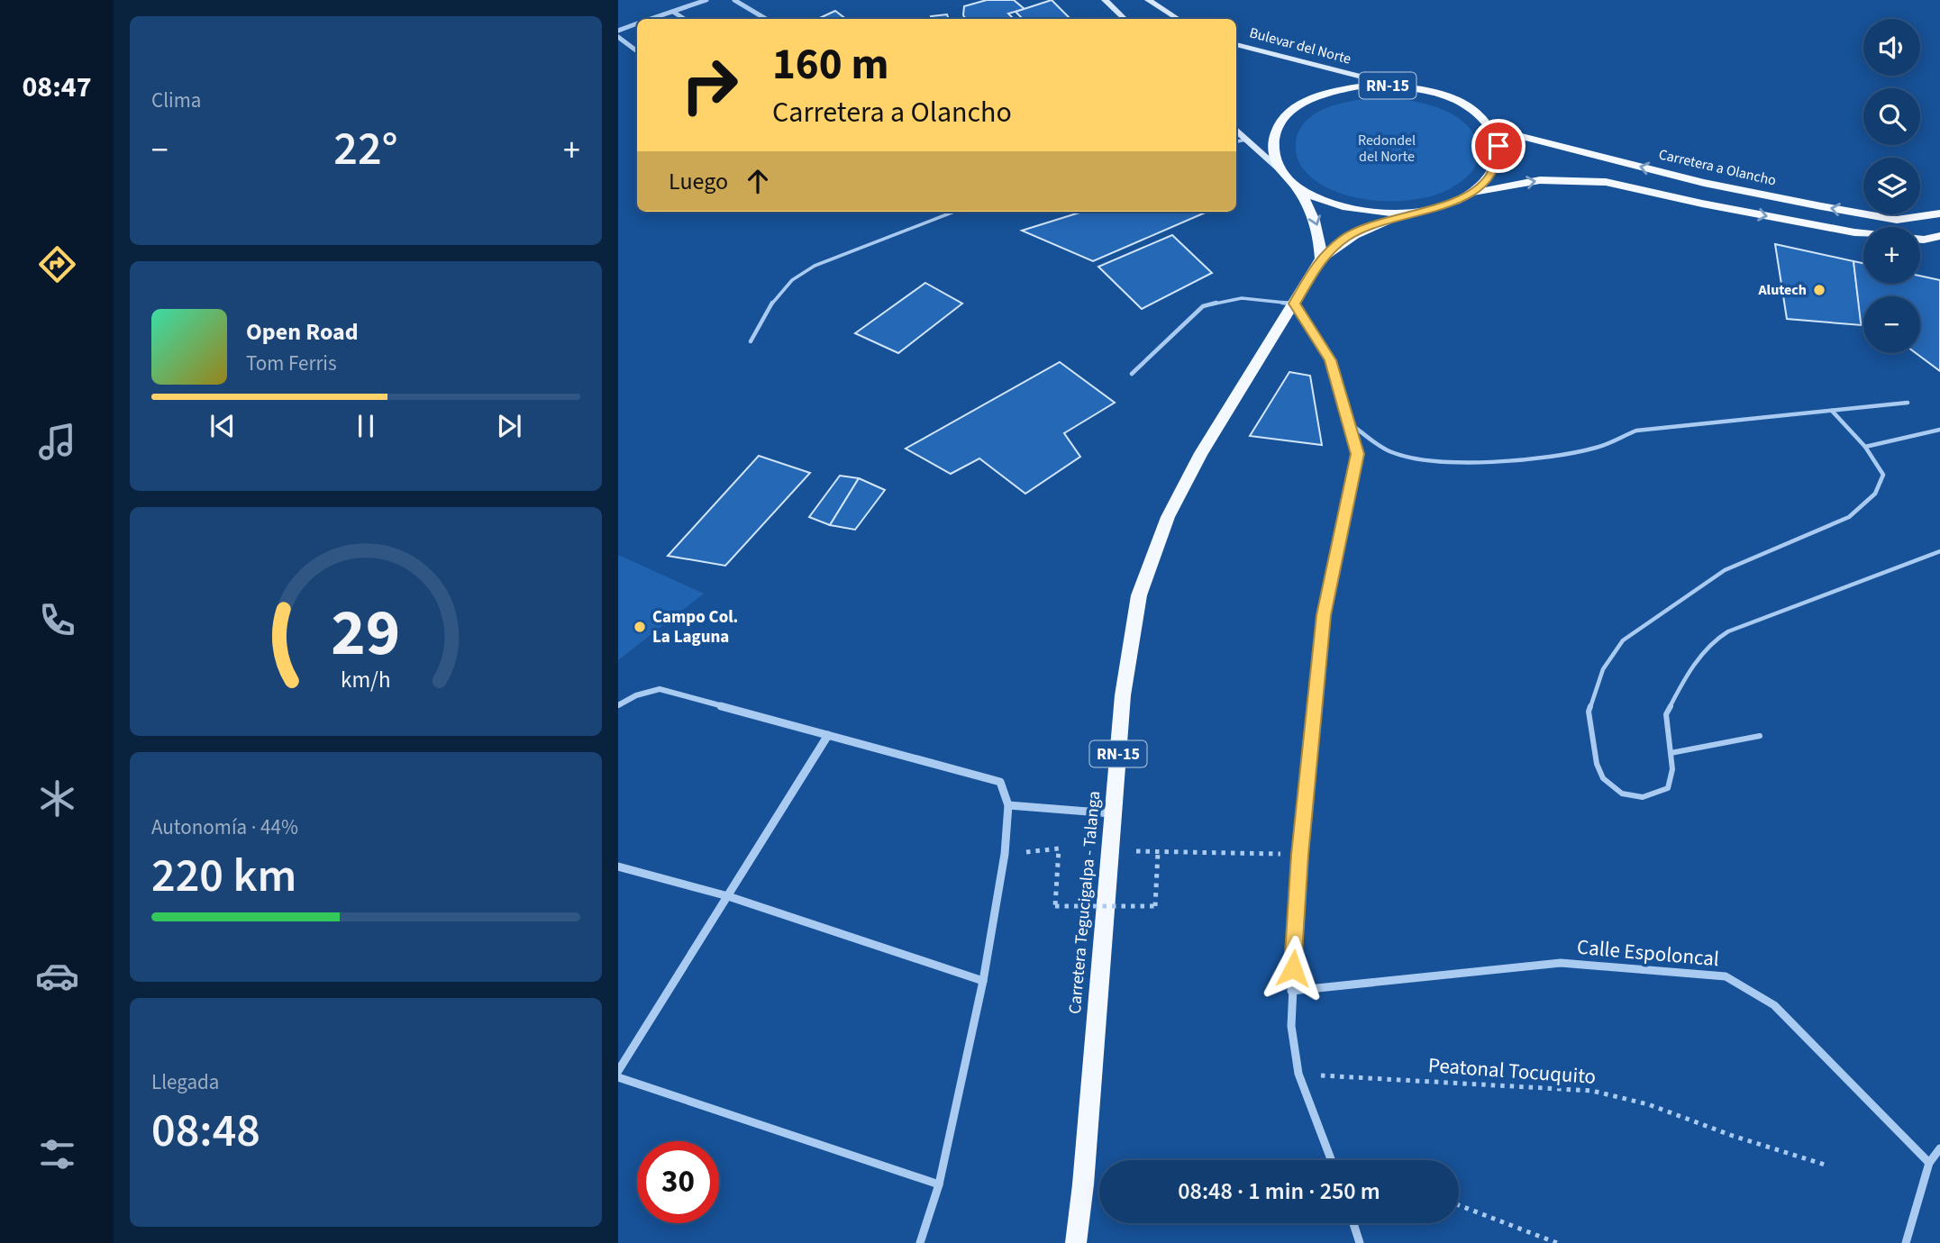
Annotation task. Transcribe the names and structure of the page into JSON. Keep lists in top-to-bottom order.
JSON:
{
  "streets": {
    "main road": [
      "Bulevar del Norte",
      "RN-15",
      "Carretera a Olancho",
      "Carretera Tegucigalpa - Talanga"
    ],
    "street": ["Calle Espoloncal"],
    "path": ["Peatonal Tocuquito"]
  },
  "crossings": [
    ["Bulevar del Norte", "RN-15"],
    ["Bulevar del Norte", "Carretera a Olancho"],
    ["RN-15", "Carretera a Olancho"],
    ["RN-15", "Carretera Tegucigalpa - Talanga"]
  ],
  "parks": ["Redondel del Norte"],
  "places": ["Alutech", "Campo Col. La Laguna"],
  "page": {
    "tabs": "08:47",
    "tile": [
      "Clima",
      ["Autonomía · 44%", "220 km"],
      ["Llegada", "08:48"]
    ],
    "map_buttons": ["+", "−"],
    "turn": ["160 m", "Carretera a Olancho"],
    "heat": ["−", "22°", "+"],
    "then": "Luego",
    "song": ["Open Road", "Tom Ferris"],
    "limit": "30",
    "trip": "08:48 · 1 min · 250 m",
    "gauge": ["29", "km/h"]
  }
}
